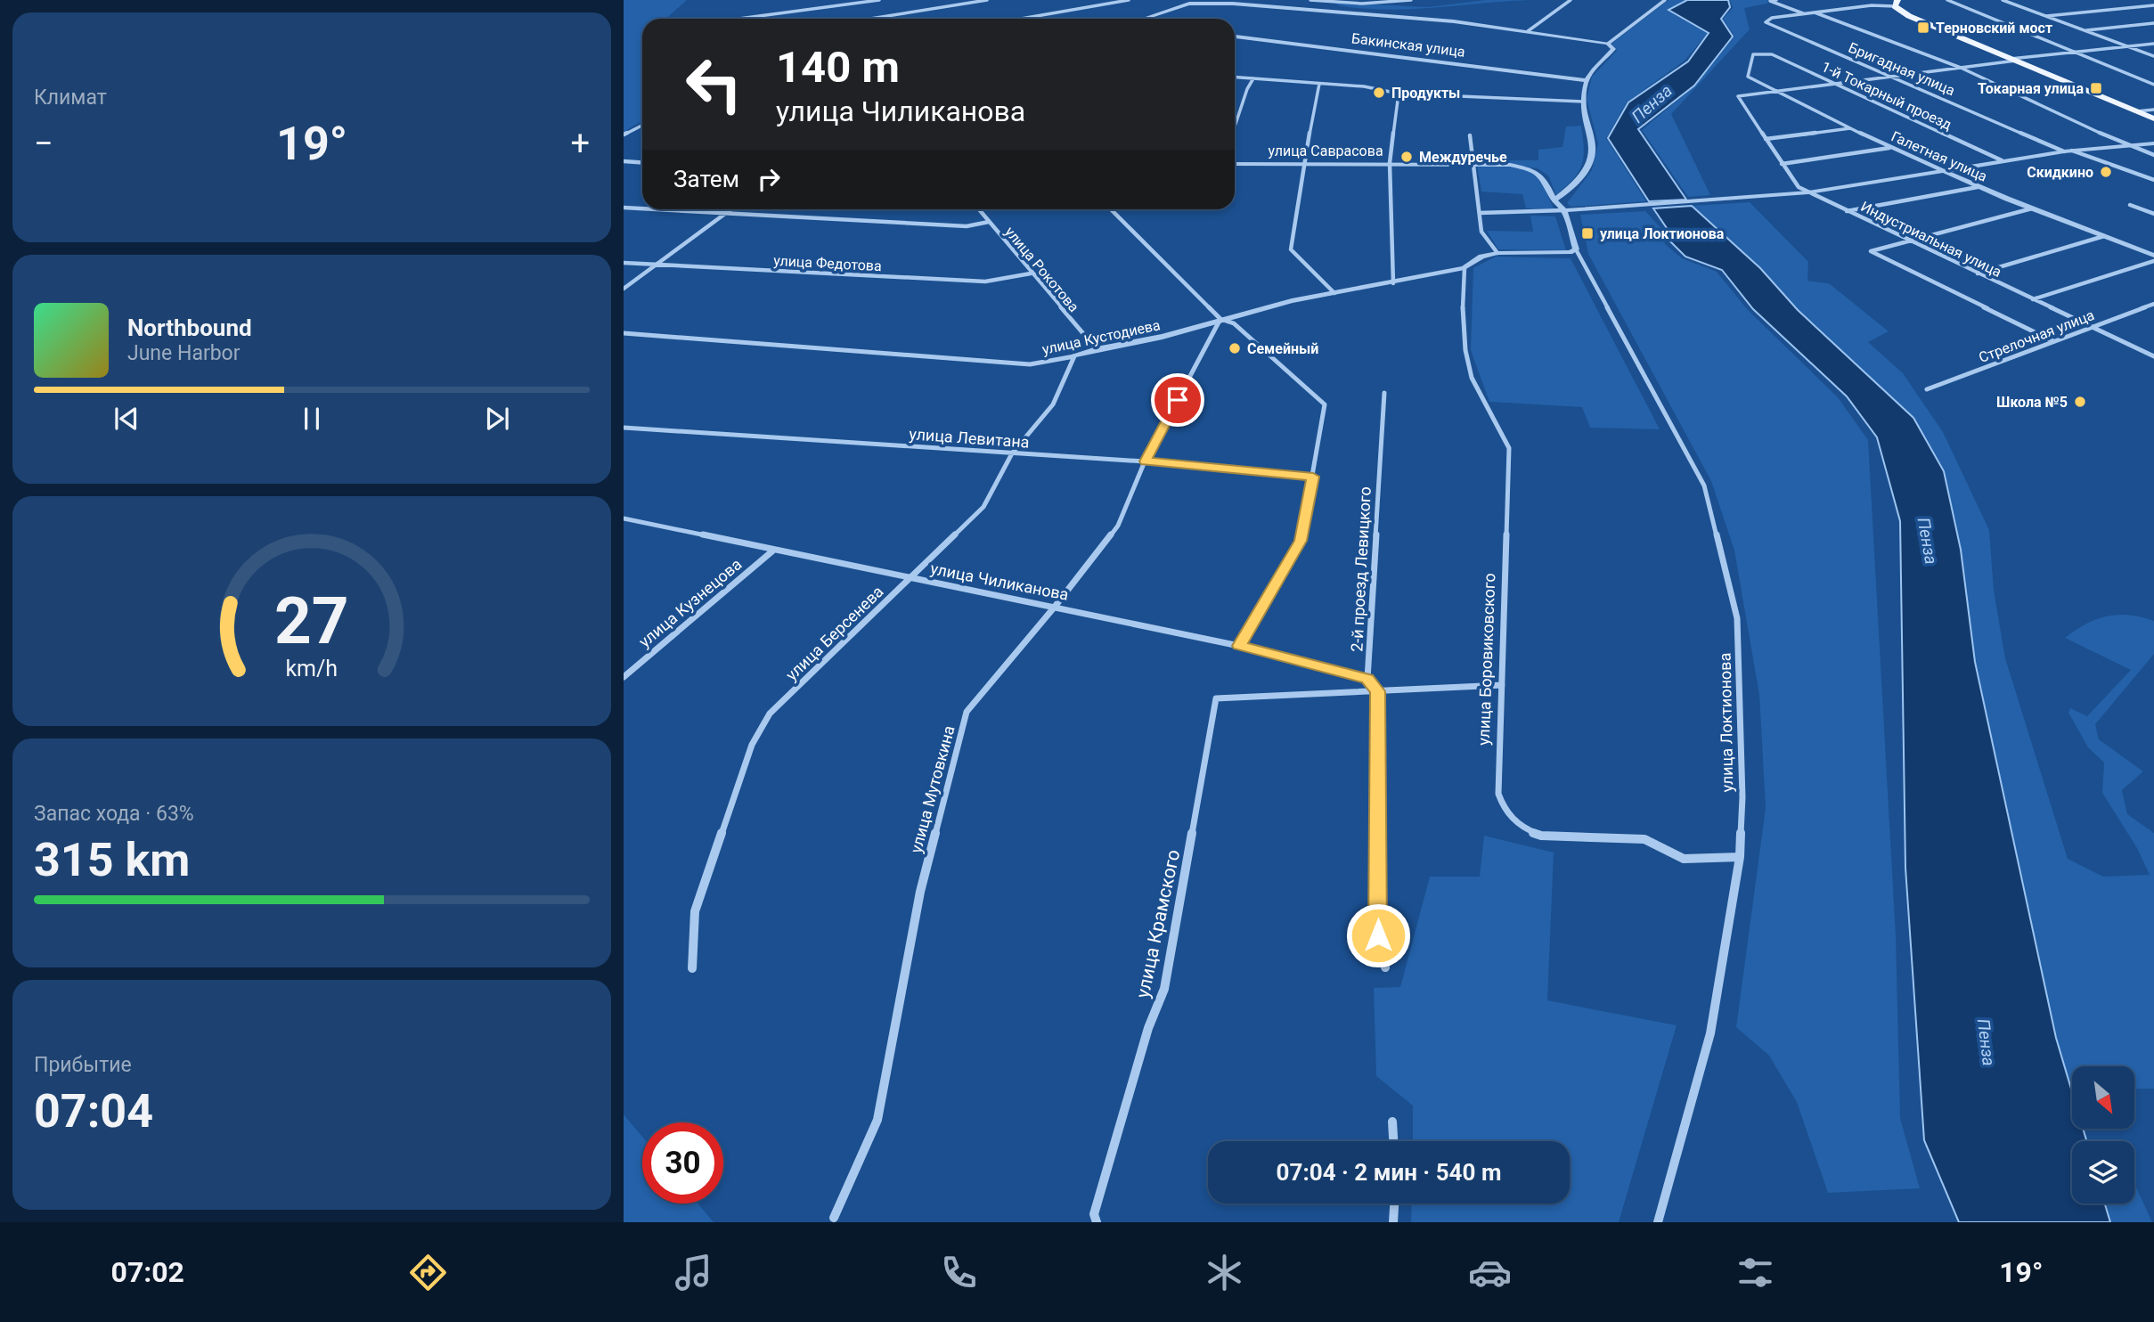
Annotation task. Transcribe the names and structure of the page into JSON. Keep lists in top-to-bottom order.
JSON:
{
  "streets": {
    "street": [
      "Бакинская улица",
      "Бригадная улица",
      "1-й Токарный проезд",
      "улица Саврасова",
      "Галетная улица",
      "Индустриальная улица",
      "улица Федотова",
      "улица Рокотова",
      "Стрелочная улица",
      "улица Кустодиева",
      "улица Левитана",
      "2-й проезд Левицкого",
      "улица Чиликанова",
      "улица Кузнецова",
      "улица Берсенева",
      "улица Боровиковского",
      "улица Локтионова",
      "улица Мутовкина",
      "улица Крамского"
    ]
  },
  "crossings": [
    ["1-й Токарный проезд", "Галетная улица"],
    ["Галетная улица", "Индустриальная улица"],
    ["Индустриальная улица", "Стрелочная улица"],
    ["улица Федотова", "улица Рокотова"],
    ["улица Рокотова", "улица Кустодиева"],
    ["улица Кустодиева", "улица Берсенева"],
    ["улица Кустодиева", "улица Боровиковского"],
    ["улица Кустодиева", "улица Мутовкина"],
    ["улица Левитана", "улица Берсенева"],
    ["улица Левитана", "улица Мутовкина"],
    ["2-й проезд Левицкого", "улица Чиликанова"],
    ["улица Чиликанова", "улица Кузнецова"],
    ["улица Чиликанова", "улица Берсенева"],
    ["улица Чиликанова", "улица Мутовкина"],
    ["улица Боровиковского", "улица Локтионова"]
  ],
  "water": ["Пенза"],
  "places": {
    "transit": ["Терновский мост", "Токарная улица", "улица Локтионова"],
    "other": [
      "Продукты",
      "Междуречье",
      "Скидкино",
      "Семейный",
      "Школа №5"
    ]
  },
  "north": "bottom right",
  "page": {
    "tile": [
      "Климат",
      ["Запас хода · 63%", "315 km"],
      ["Прибытие", "07:04"]
    ],
    "turn": ["140 m", "улица Чиликанова"],
    "heat": ["−", "19°", "+"],
    "then": "Затем",
    "song": ["Northbound", "June Harbor"],
    "limit": "30",
    "trip": "07:04 · 2 мин · 540 m",
    "tabs": ["07:02", "19°"],
    "gauge": ["27", "km/h"]
  }
}
